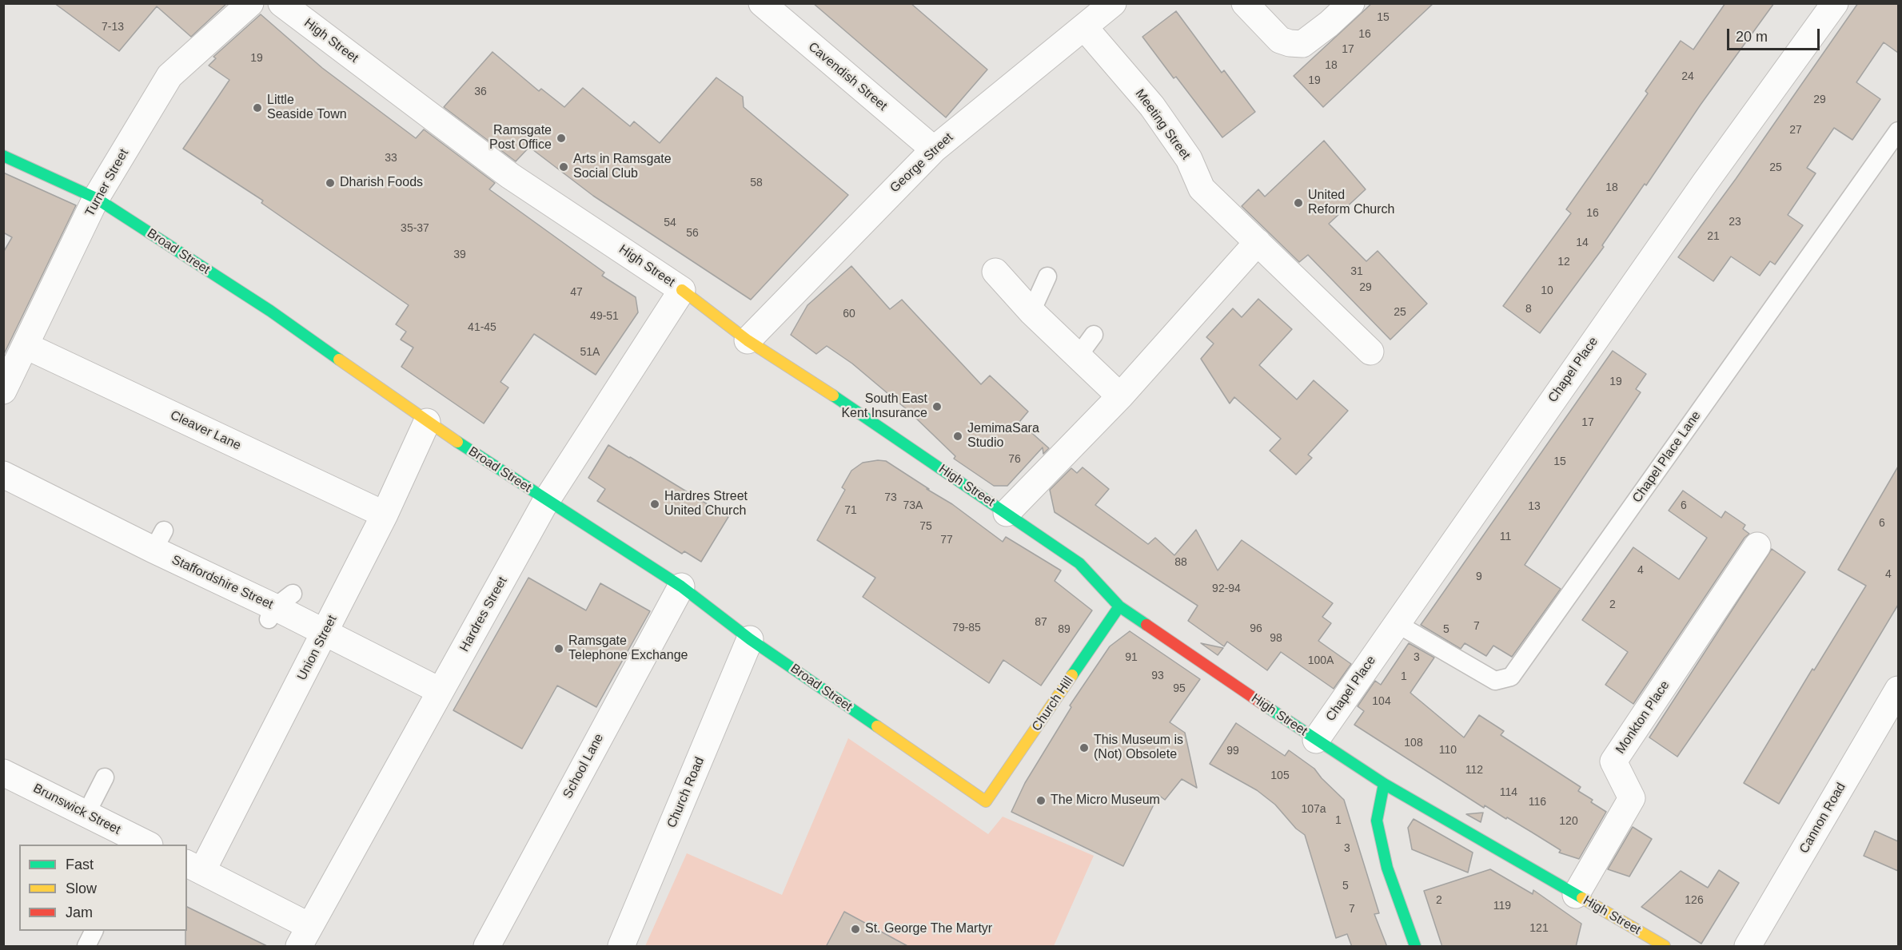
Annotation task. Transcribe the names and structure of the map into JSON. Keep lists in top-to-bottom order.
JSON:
{
  "streets": {
    "street": [
      "High Street",
      "Cavendish Street",
      "Meeting Street",
      "George Street",
      "Turner Street",
      "Broad Street",
      "Chapel Place",
      "Cleaver Lane",
      "Staffordshire Street",
      "Hardres Street",
      "Union Street",
      "Church Hill",
      "Monkton Place",
      "School Lane",
      "Church Road",
      "Brunswick Street",
      "Cannon Road"
    ],
    "lane": ["Chapel Place Lane"]
  },
  "crossings": [
    ["High Street", "George Street"],
    ["High Street", "Chapel Place"],
    ["High Street", "Hardres Street"],
    ["High Street", "Church Hill"],
    ["High Street", "Monkton Place"],
    ["Cavendish Street", "George Street"],
    ["Meeting Street", "George Street"],
    ["Turner Street", "Broad Street"],
    ["Turner Street", "Cleaver Lane"],
    ["Broad Street", "Hardres Street"],
    ["Broad Street", "Union Street"],
    ["Broad Street", "Church Hill"],
    ["Broad Street", "School Lane"],
    ["Broad Street", "Church Road"],
    ["Chapel Place", "Chapel Place Lane"],
    ["Cleaver Lane", "Union Street"],
    ["Staffordshire Street", "Hardres Street"],
    ["Staffordshire Street", "Union Street"]
  ],
  "places": [
    "Little Seaside Town",
    "Ramsgate Post Office",
    "Arts in Ramsgate Social Club",
    "Dharish Foods",
    "United Reform Church",
    "South East Kent Insurance",
    "JemimaSara Studio",
    "Hardres Street United Church",
    "Ramsgate Telephone Exchange",
    "This Museum is (Not) Obsolete",
    "The Micro Museum",
    "St. George The Martyr"
  ],
  "house_numbers": [
    "15",
    "7-13",
    "16",
    "17",
    "19",
    "18",
    "24",
    "19",
    "36",
    "29",
    "27",
    "33",
    "25",
    "58",
    "18",
    "16",
    "23",
    "54",
    "35-37",
    "56",
    "21",
    "14",
    "39",
    "12",
    "31",
    "29",
    "10",
    "47",
    "8",
    "25",
    "60",
    "49-51",
    "41-45",
    "51A",
    "19",
    "17",
    "76",
    "15",
    "73",
    "73A",
    "6",
    "13",
    "71",
    "6",
    "75",
    "11",
    "77",
    "88",
    "4",
    "4",
    "9",
    "92-94",
    "2",
    "87",
    "7",
    "79-85",
    "96",
    "89",
    "5",
    "98",
    "91",
    "3",
    "100A",
    "93",
    "1",
    "95",
    "104",
    "108",
    "110",
    "99",
    "112",
    "105",
    "114",
    "116",
    "107a",
    "1",
    "120",
    "3",
    "5",
    "2",
    "126",
    "119",
    "7",
    "121"
  ],
  "legend": ["Fast", "Slow", "Jam"],
  "scale_bar": "20 m"
}
